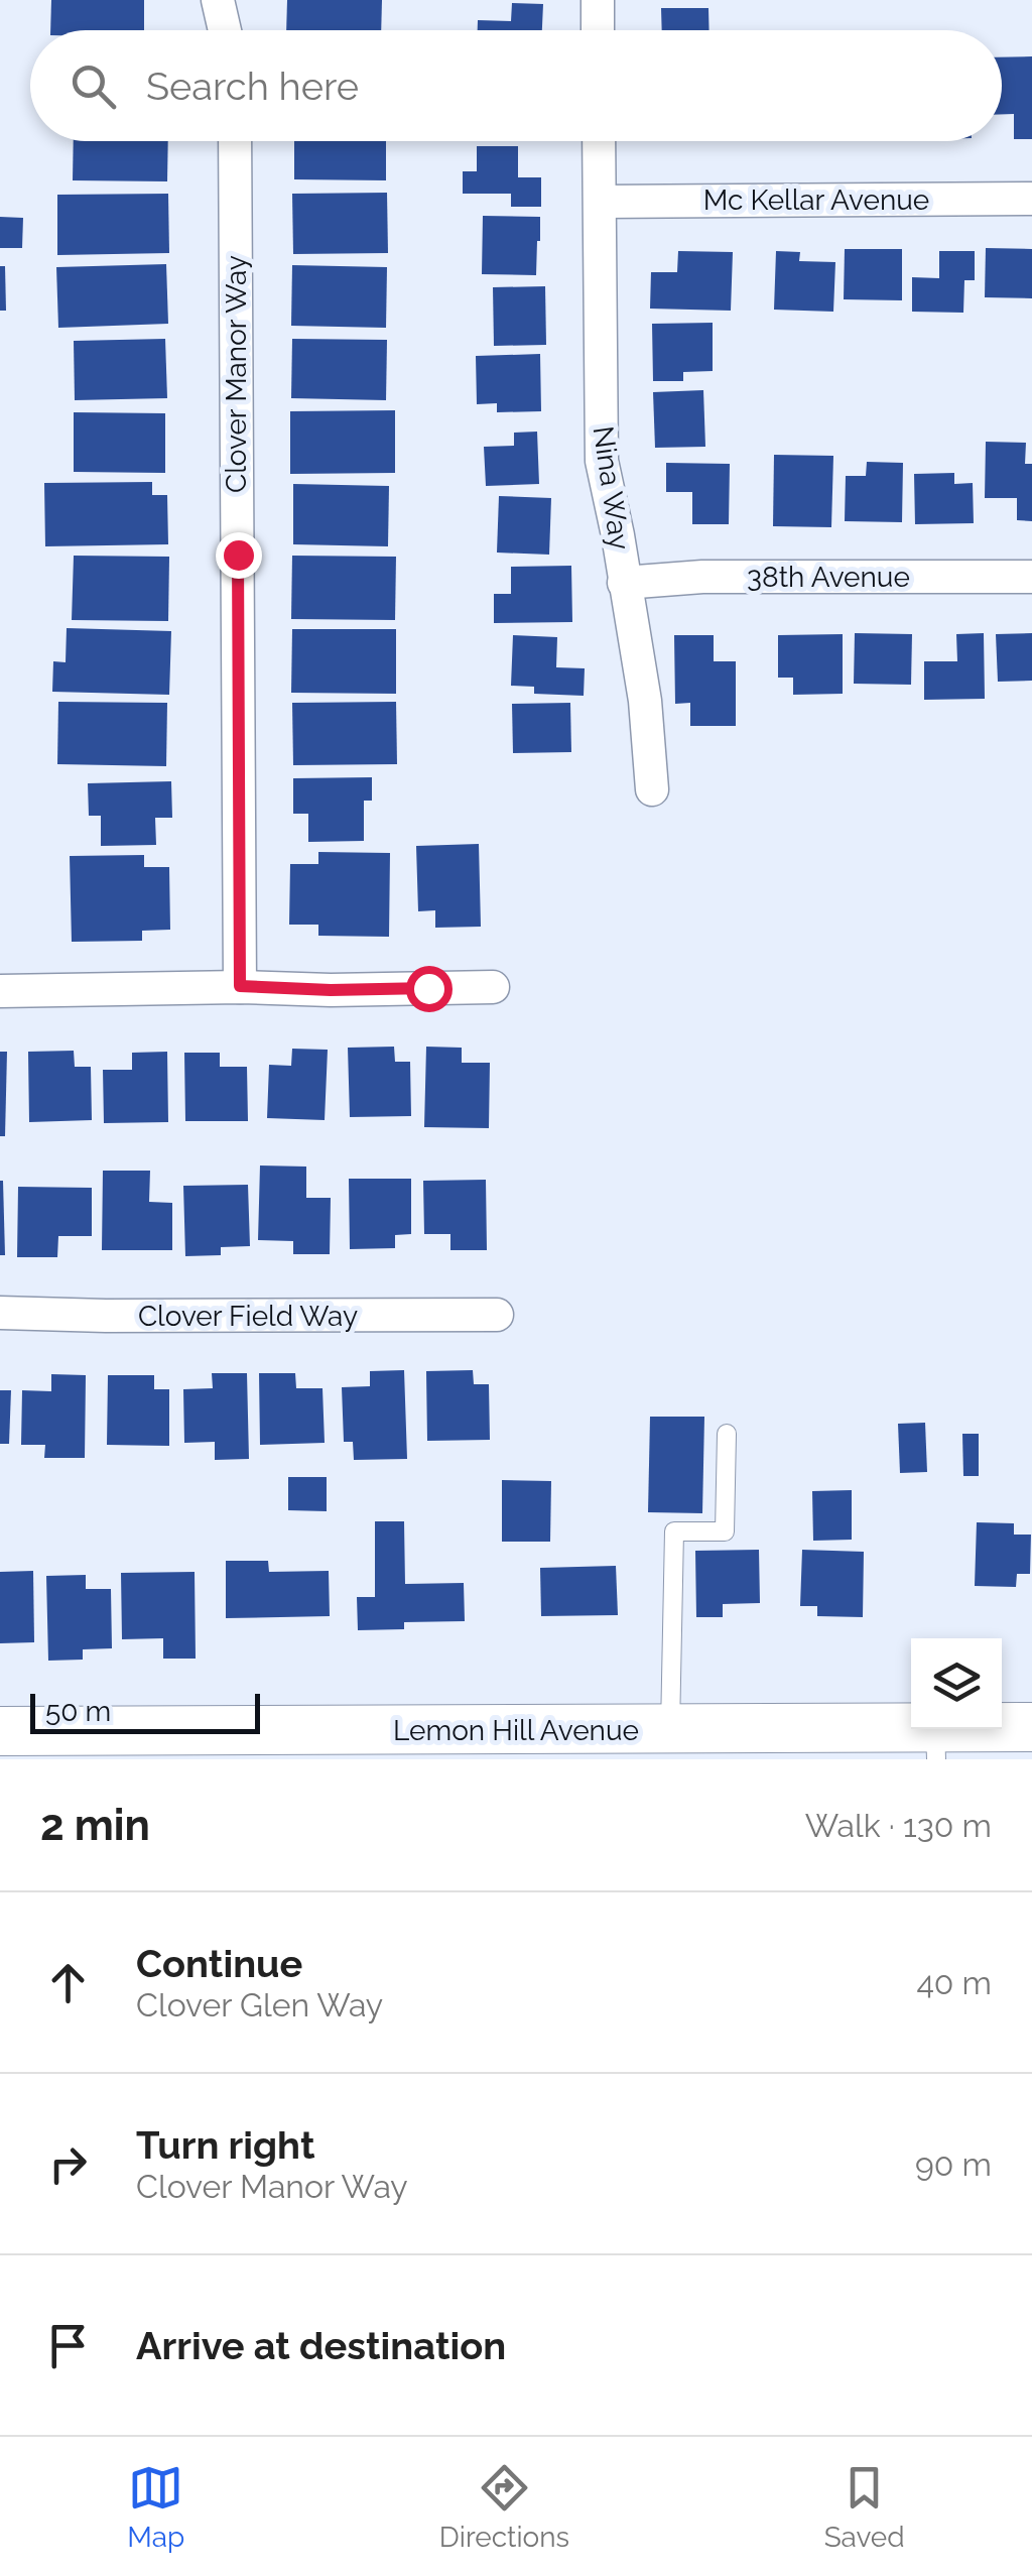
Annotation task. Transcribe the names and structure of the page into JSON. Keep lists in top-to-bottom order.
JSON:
{
  "streets": {
    "street": [
      "Mc Kellar Avenue",
      "Clover Manor Way",
      "Nina Way",
      "38th Avenue",
      "Clover Field Way",
      "Lemon Hill Avenue"
    ]
  },
  "crossings": [
    ["Mc Kellar Avenue", "Nina Way"],
    ["Nina Way", "38th Avenue"]
  ],
  "scale_bar": "50 m",
  "page": {
    "search": "Search here",
    "scale": "50 m",
    "heading": ["2 min", "Walk · 130 m"],
    "list": [
      ["Continue", "Clover Glen Way", "40 m"],
      ["Turn right", "Clover Manor Way", "90 m"],
      "Arrive at destination"
    ],
    "nav": ["Map", "Directions", "Saved"]
  }
}
